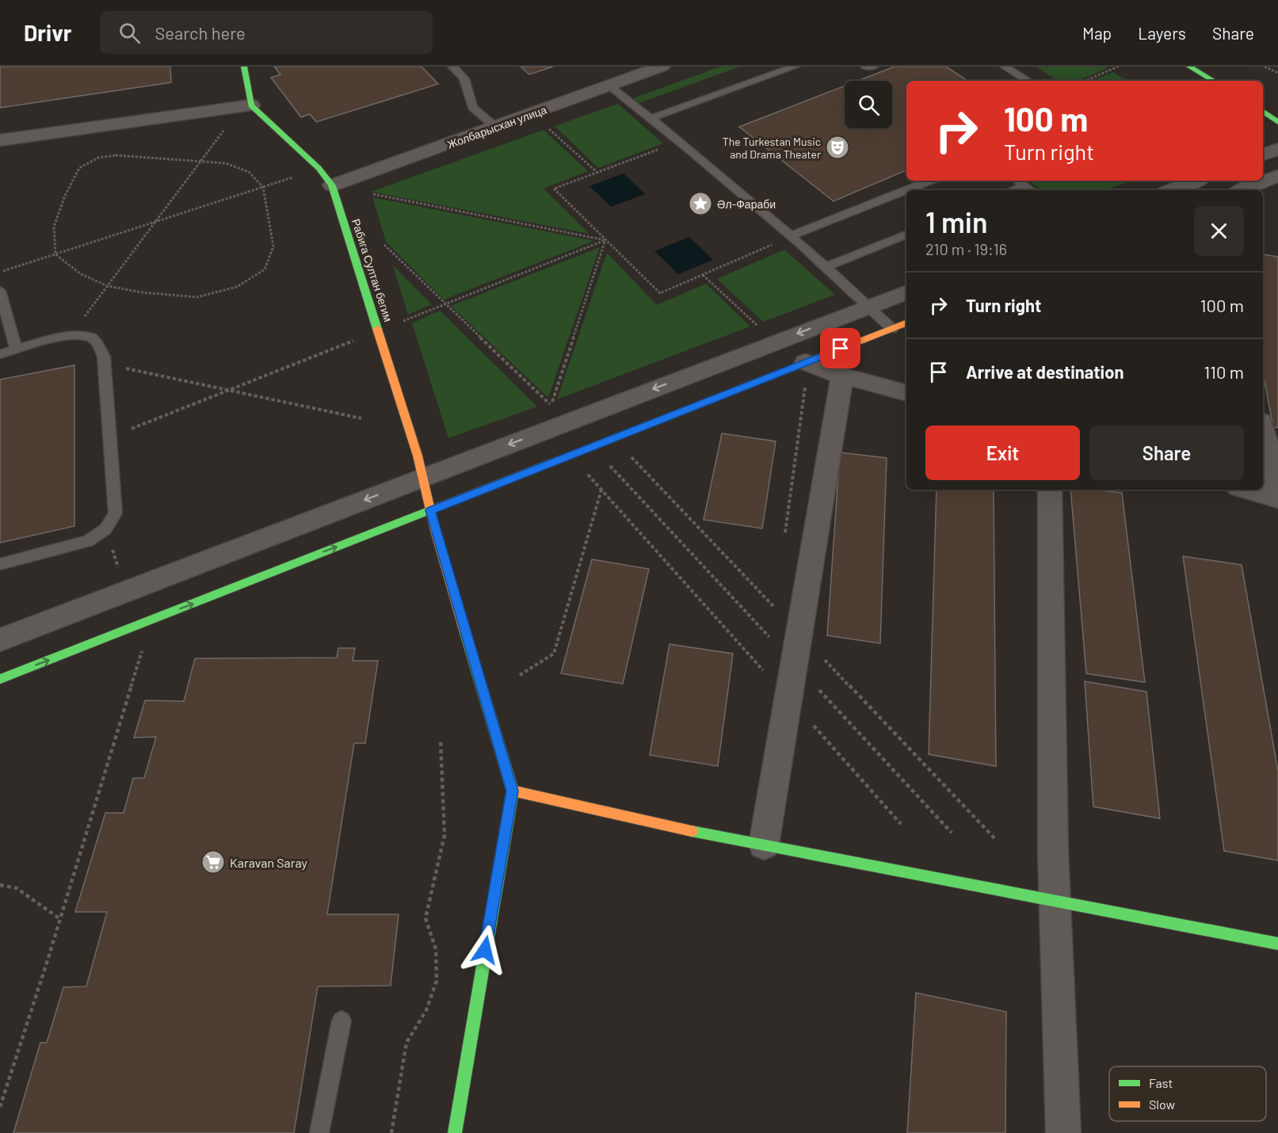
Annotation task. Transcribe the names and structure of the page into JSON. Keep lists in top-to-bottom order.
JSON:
{
  "streets": {
    "street": ["Жолбарысхан улица", "Рабига Султан бегим"]
  },
  "crossings": [
    ["Жолбарысхан улица", "Рабига Султан бегим"]
  ],
  "places": {
    "theatre": ["The Turkestan Music and Drama Theater"],
    "place": ["Әл-Фараби"],
    "supermarket": ["Karavan Saray"]
  },
  "legend": ["Fast", "Slow"],
  "page": {
    "header": "Drivr",
    "search": "Search here",
    "nav": ["Map", "Layers", "Share"],
    "turn": ["100 m", "Turn right"],
    "heading": ["1 min", "210 m · 19:16"],
    "list": [
      {
        "name": "Turn right",
        "value": "100 m"
      },
      {
        "name": "Arrive at destination",
        "value": "110 m"
      }
    ],
    "buttons": ["Exit", "Share"]
  }
}
